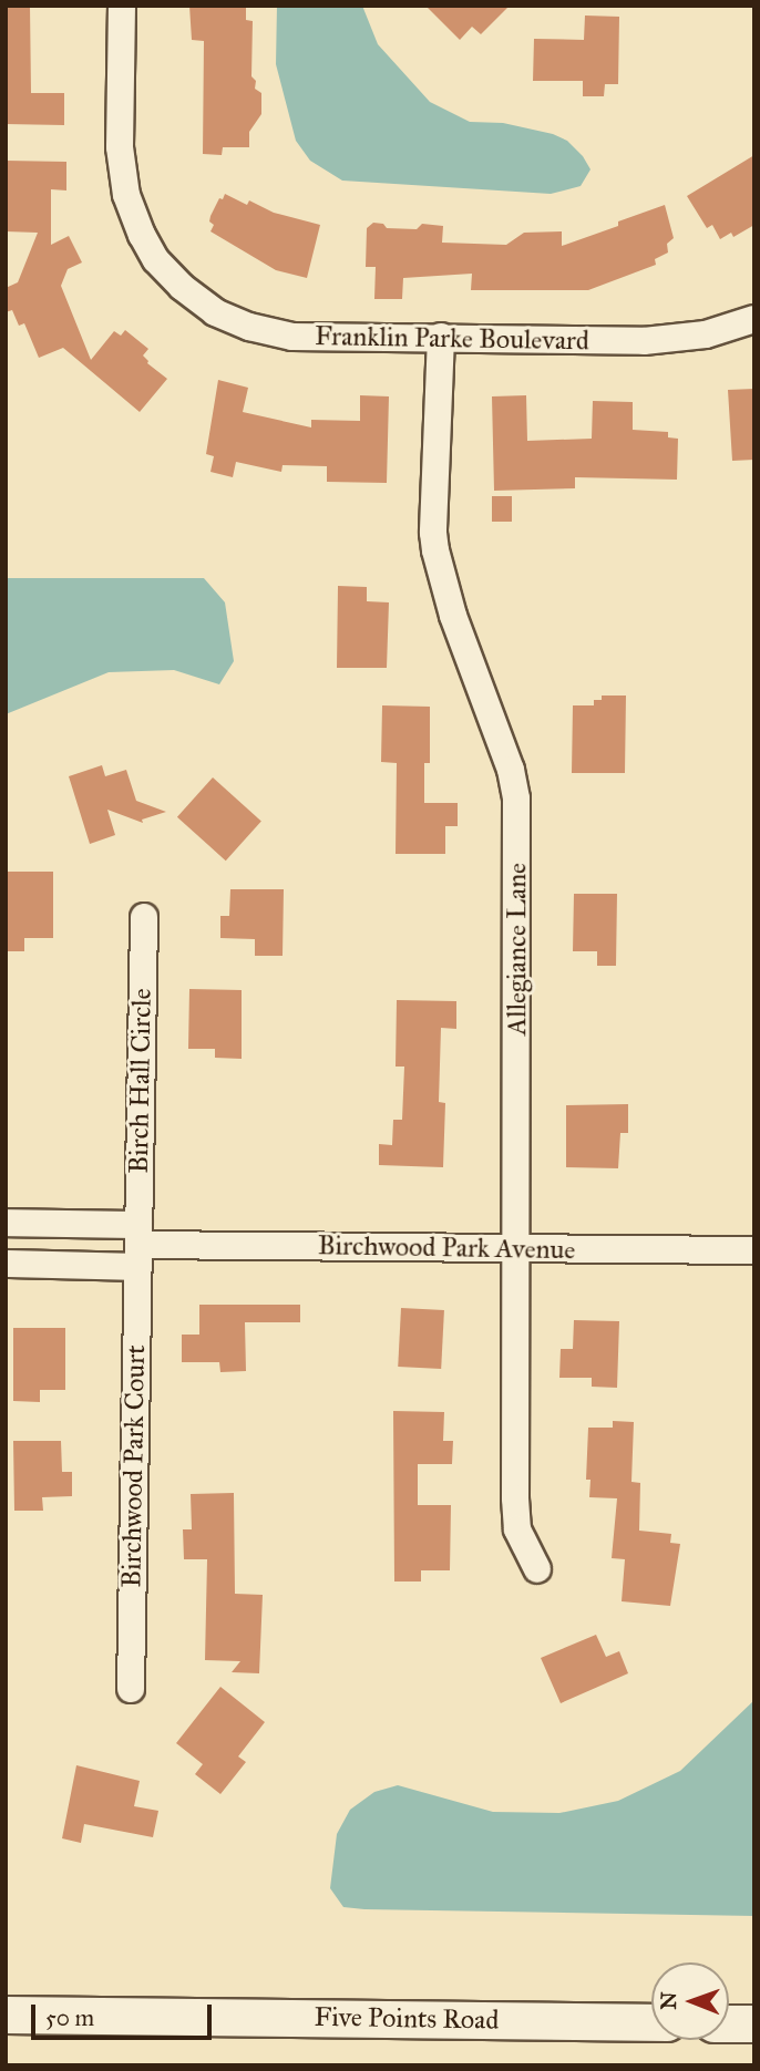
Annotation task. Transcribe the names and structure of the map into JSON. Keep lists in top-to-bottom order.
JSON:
{
  "streets": {
    "street": [
      "Franklin Parke Boulevard",
      "Allegiance Lane",
      "Birch Hall Circle",
      "Birchwood Park Avenue",
      "Birchwood Park Court",
      "Five Points Road"
    ]
  },
  "crossings": [
    ["Franklin Parke Boulevard", "Allegiance Lane"],
    ["Allegiance Lane", "Birchwood Park Avenue"],
    ["Birch Hall Circle", "Birchwood Park Avenue"],
    ["Birch Hall Circle", "Birchwood Park Court"],
    ["Birchwood Park Avenue", "Birchwood Park Court"]
  ],
  "scale_bar": "50 m",
  "north": "left"
}
